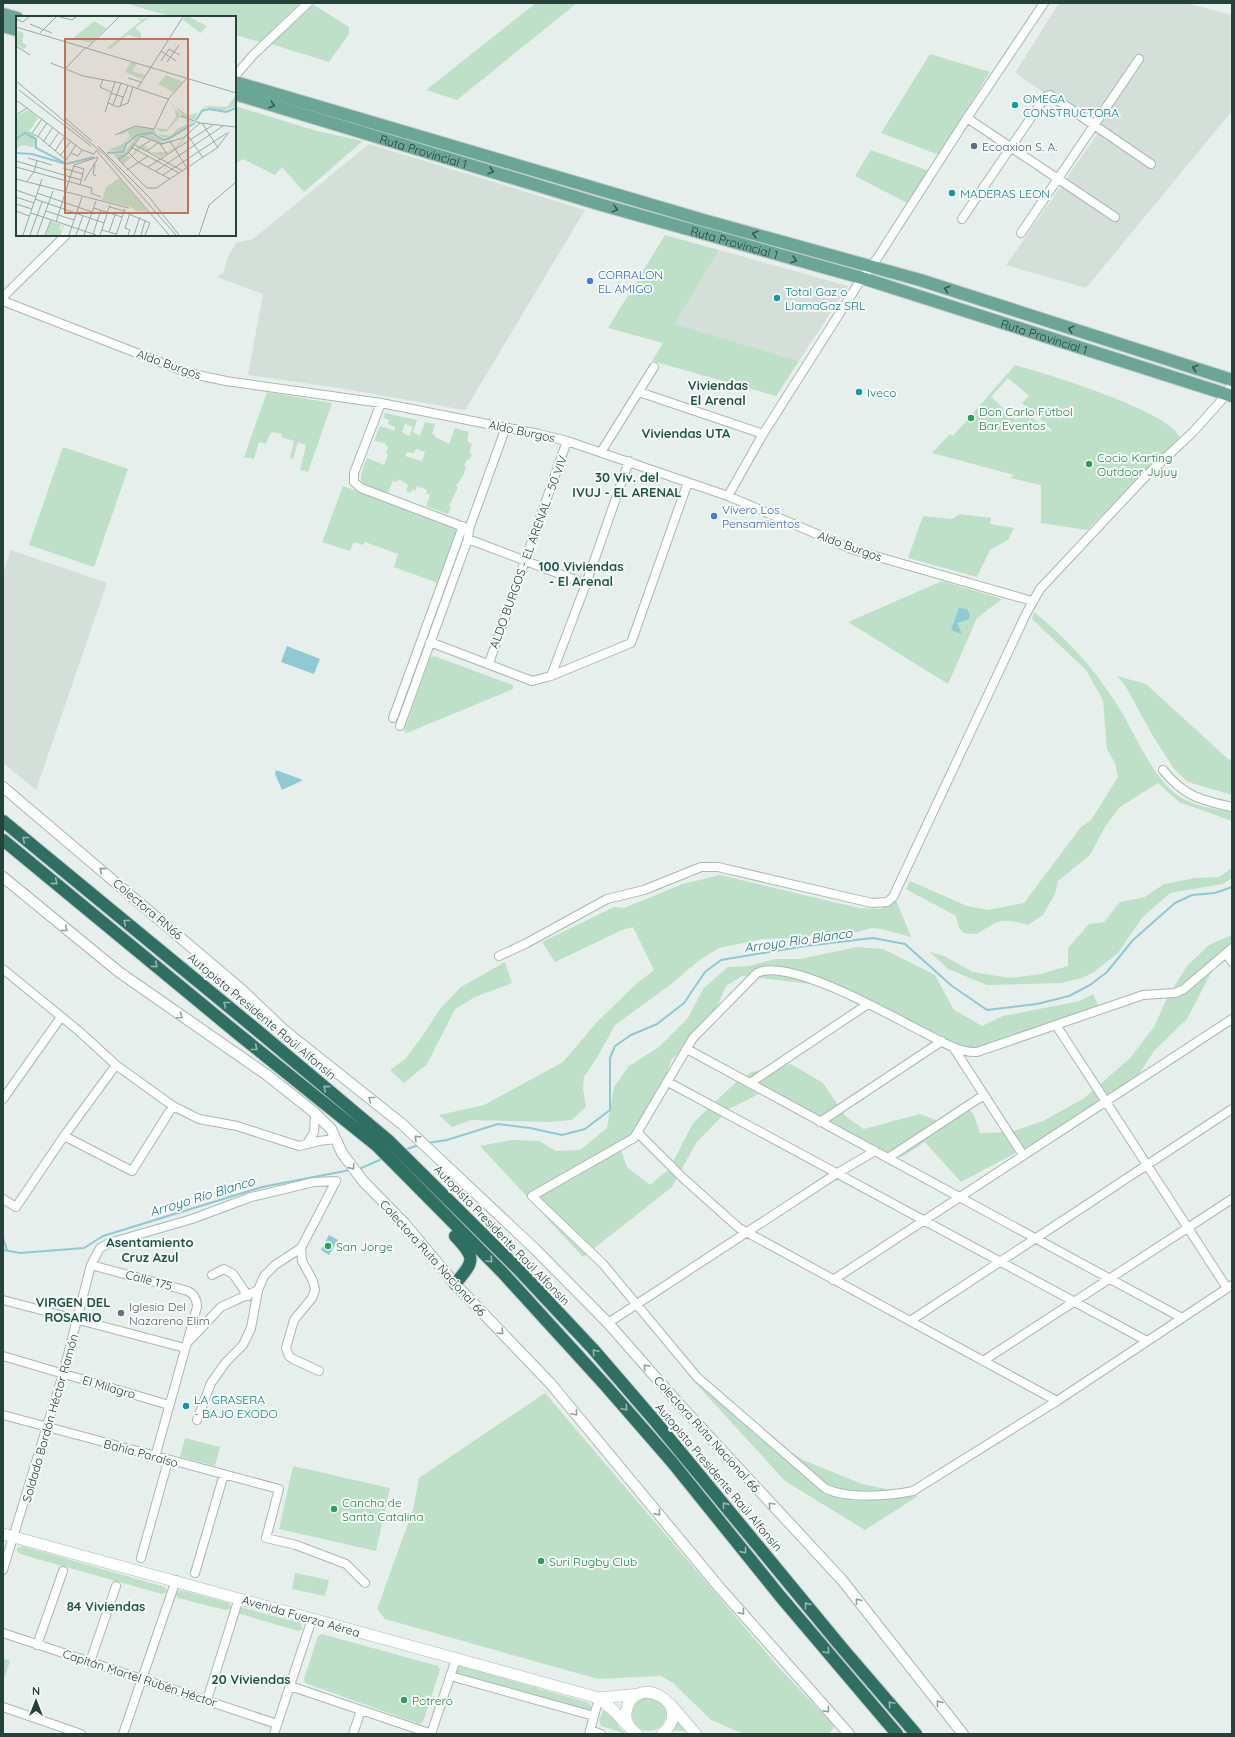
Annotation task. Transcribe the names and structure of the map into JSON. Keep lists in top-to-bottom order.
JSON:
{
  "streets": {
    "highway": ["Autopista Presidente Raúl Alfonsín"],
    "main road": ["Ruta Provincial 1", "Avenida Fuerza Aérea"],
    "street": [
      "Aldo Burgos",
      "ALDO BURGOS - EL ARENAL - 50 VIV",
      "Colectora RN66",
      "Colectora Ruta Nacional 66",
      "Calle 175",
      "El Milagro",
      "Soldado Bordón Héctor Ramón",
      "Bahía Paraíso",
      "Capitán Martel Rubén Héctor"
    ]
  },
  "crossings": [
    ["Aldo Burgos", "ALDO BURGOS - EL ARENAL - 50 VIV"],
    ["Colectora RN66", "Colectora Ruta Nacional 66"],
    ["Calle 175", "Soldado Bordón Héctor Ramón"],
    ["El Milagro", "Soldado Bordón Héctor Ramón"],
    ["Soldado Bordón Héctor Ramón", "Bahía Paraíso"],
    ["Soldado Bordón Héctor Ramón", "Avenida Fuerza Aérea"]
  ],
  "one_way": ["Colectora RN66"],
  "districts": [
    "Viviendas El Arenal",
    "Viviendas UTA",
    "30 Viv. del IVUJ - EL ARENAL",
    "100 Viviendas - El Arenal",
    "Asentamiento Cruz Azul",
    "VIRGEN DEL ROSARIO",
    "84 Viviendas",
    "20 Viviendas"
  ],
  "water": ["Arroyo Rio Blanco", "Arroyo Río Blanco"],
  "places": [
    "OMEGA CONSTRUCTORA",
    "Ecoaxion S. A.",
    "MADERAS LEON",
    "CORRALON EL AMIGO",
    "Total Gaz o LlamaGaz SRL",
    "Iveco",
    "Don Carlo Fútbol Bar Eventos",
    "Cocio Karting Outdoor Jujuy",
    "Vivero Los Pensamientos",
    "San Jorge",
    "Iglesia Del Nazareno Elim",
    "LA GRASERA - BAJO EXODO",
    "Cancha de Santa Catalina",
    "Suri Rugby Club",
    "Potrero"
  ],
  "north": "top"
}
